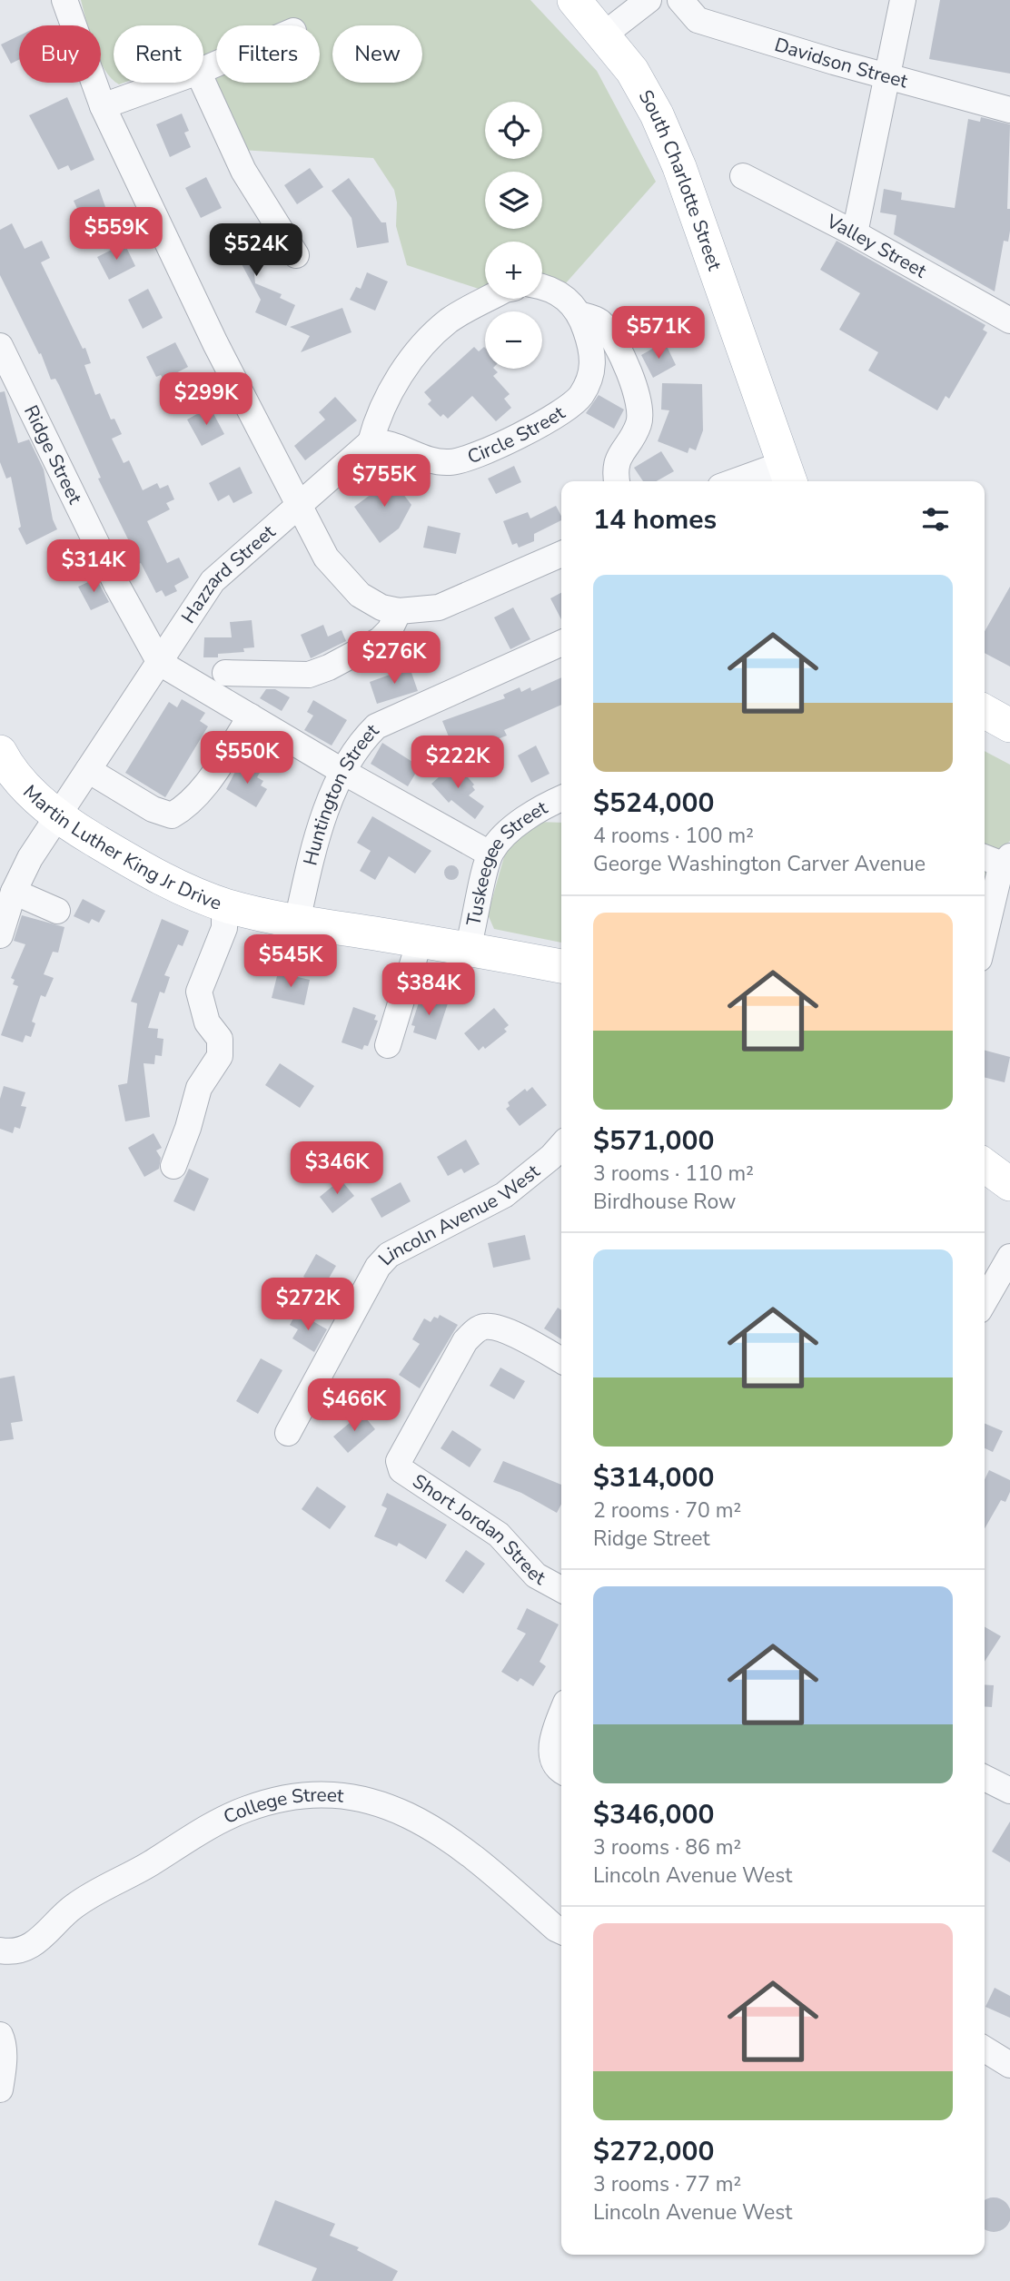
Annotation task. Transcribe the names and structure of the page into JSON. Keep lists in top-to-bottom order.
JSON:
{
  "streets": {
    "main road": ["South Charlotte Street", "Martin Luther King Jr Drive"],
    "street": [
      "Davidson Street",
      "Valley Street",
      "Circle Street",
      "Ridge Street",
      "Hazzard Street",
      "Huntington Street",
      "Tuskeegee Street",
      "Lincoln Avenue West",
      "Short Jordan Street",
      "College Street"
    ]
  },
  "crossings": [
    ["Circle Street", "Hazzard Street"],
    ["Ridge Street", "Hazzard Street"],
    ["Hazzard Street", "Martin Luther King Jr Drive"],
    ["Huntington Street", "Martin Luther King Jr Drive"],
    ["Martin Luther King Jr Drive", "Tuskeegee Street"]
  ],
  "page": {
    "chip": [
      "Buy",
      "Rent",
      "Filters",
      "New"
    ],
    "map_buttons": ["+", "−"],
    "price": [
      "$559K",
      "$524K",
      "$571K",
      "$299K",
      "$755K",
      "$314K",
      "$276K",
      "$550K",
      "$222K",
      "$545K",
      "$384K",
      "$346K",
      "$272K",
      "$466K"
    ],
    "heading": "14 homes",
    "list": [
      {
        "name": "$524,000",
        "note": "4 rooms · 100 m² · George Washington Carver Avenue"
      },
      {
        "name": "$571,000",
        "note": "3 rooms · 110 m² · Birdhouse Row"
      },
      {
        "name": "$314,000",
        "note": "2 rooms · 70 m² · Ridge Street"
      },
      {
        "name": "$346,000",
        "note": "3 rooms · 86 m² · Lincoln Avenue West"
      },
      {
        "name": "$272,000",
        "note": "3 rooms · 77 m² · Lincoln Avenue West"
      }
    ]
  }
}
